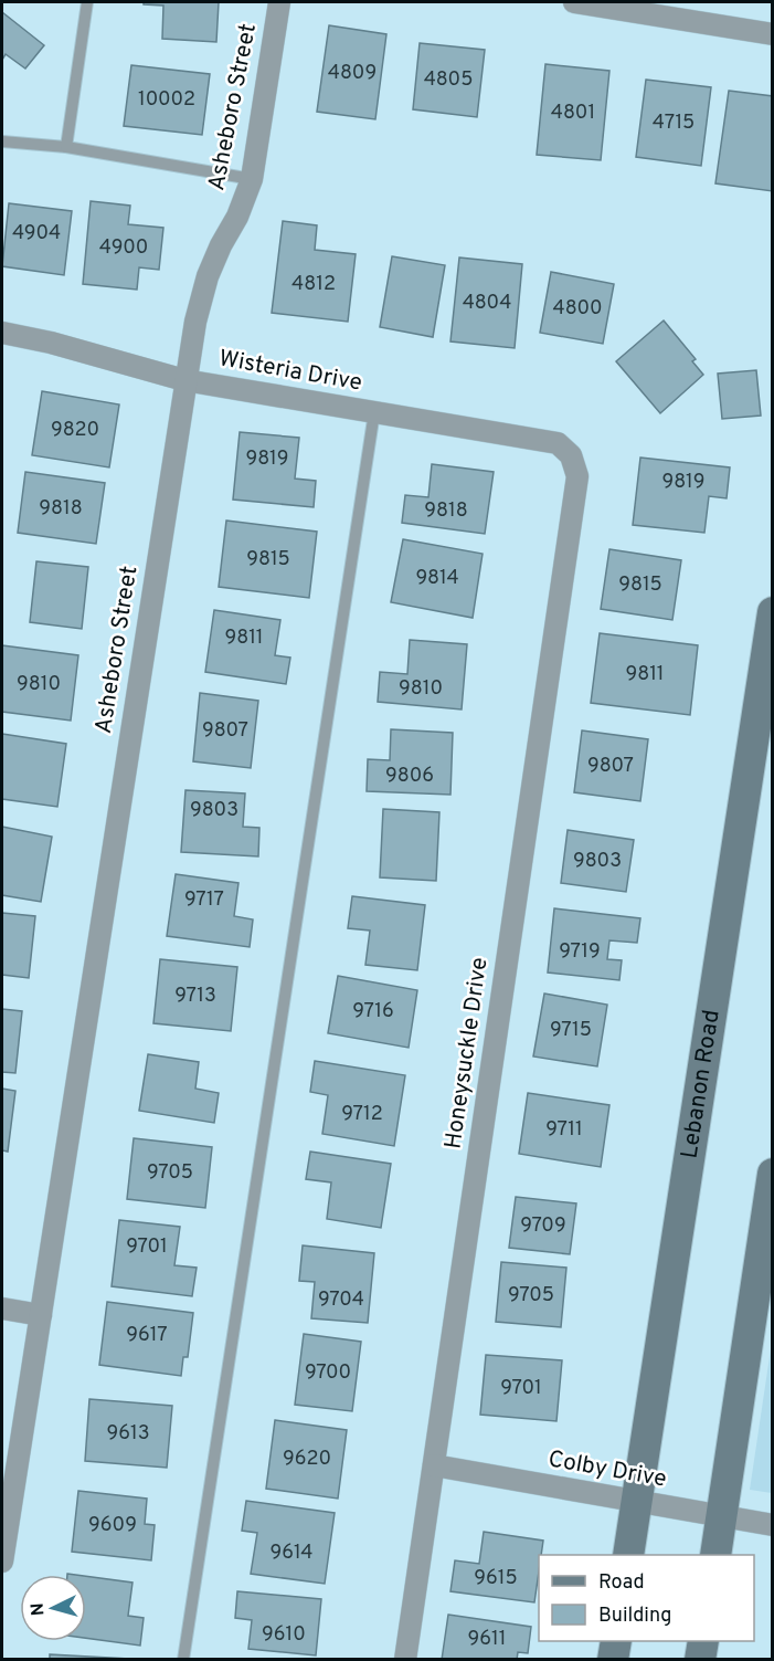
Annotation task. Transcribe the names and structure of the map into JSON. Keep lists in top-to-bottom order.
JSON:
{
  "streets": {
    "main road": ["Lebanon Road"],
    "street": [
      "Asheboro Street",
      "Wisteria Drive",
      "Honeysuckle Drive",
      "Colby Drive"
    ]
  },
  "crossings": [
    ["Asheboro Street", "Wisteria Drive"],
    ["Wisteria Drive", "Honeysuckle Drive"],
    ["Honeysuckle Drive", "Colby Drive"],
    ["Lebanon Road", "Colby Drive"]
  ],
  "house_numbers": [
    "4809",
    "4805",
    "10002",
    "4801",
    "4715",
    "4904",
    "4900",
    "4812",
    "4804",
    "4800",
    "9820",
    "9819",
    "9819",
    "9818",
    "9818",
    "9815",
    "9814",
    "9815",
    "9811",
    "9811",
    "9810",
    "9810",
    "9807",
    "9807",
    "9806",
    "9803",
    "9803",
    "9717",
    "9719",
    "9713",
    "9716",
    "9715",
    "9712",
    "9711",
    "9705",
    "9709",
    "9701",
    "9705",
    "9704",
    "9617",
    "9700",
    "9701",
    "9613",
    "9620",
    "9609",
    "9614",
    "9615",
    "9610",
    "9611"
  ],
  "legend": ["Road", "Building"],
  "north": "left"
}
